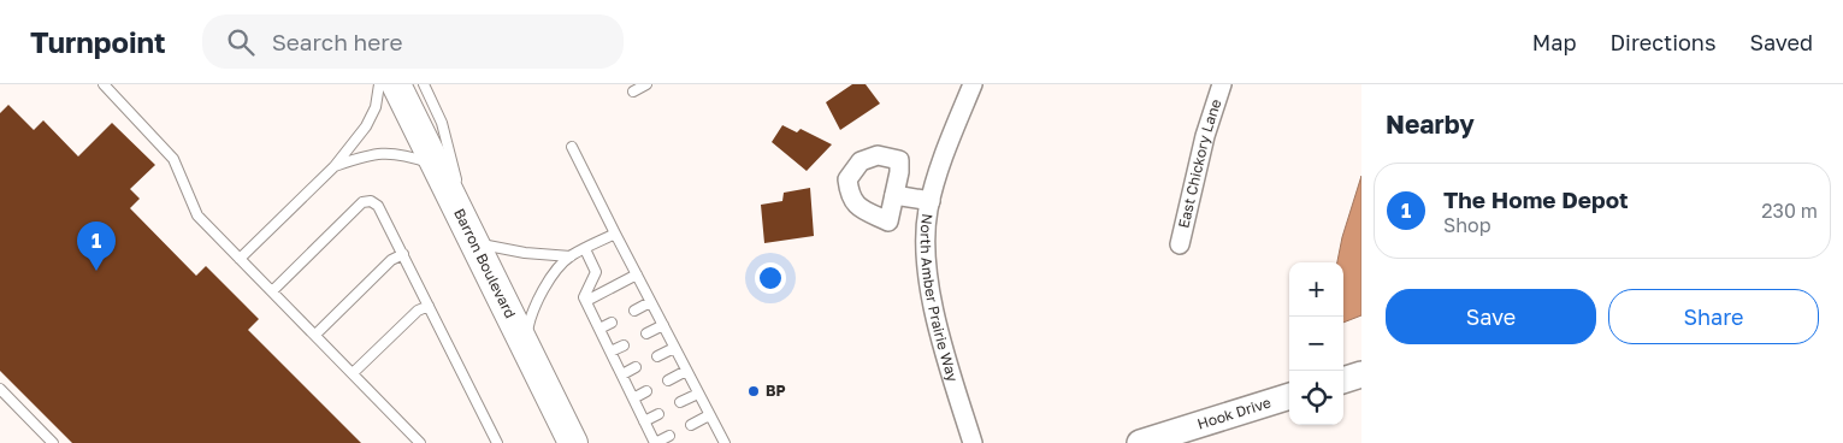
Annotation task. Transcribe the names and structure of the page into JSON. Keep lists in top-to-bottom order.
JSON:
{
  "streets": {
    "main road": ["Barron Boulevard"],
    "street": ["East Chickory Lane", "North Amber Prairie Way", "Hook Drive"]
  },
  "places": ["BP"],
  "page": {
    "header": "Turnpoint",
    "search": "Search here",
    "nav": ["Map", "Directions", "Saved"],
    "heading": "Nearby",
    "list": [
      {
        "mark": "1",
        "name": "The Home Depot",
        "note": "Shop",
        "value": "230 m"
      }
    ],
    "pins": "1",
    "map_buttons": ["+", "−"],
    "buttons": ["Save", "Share"]
  }
}
